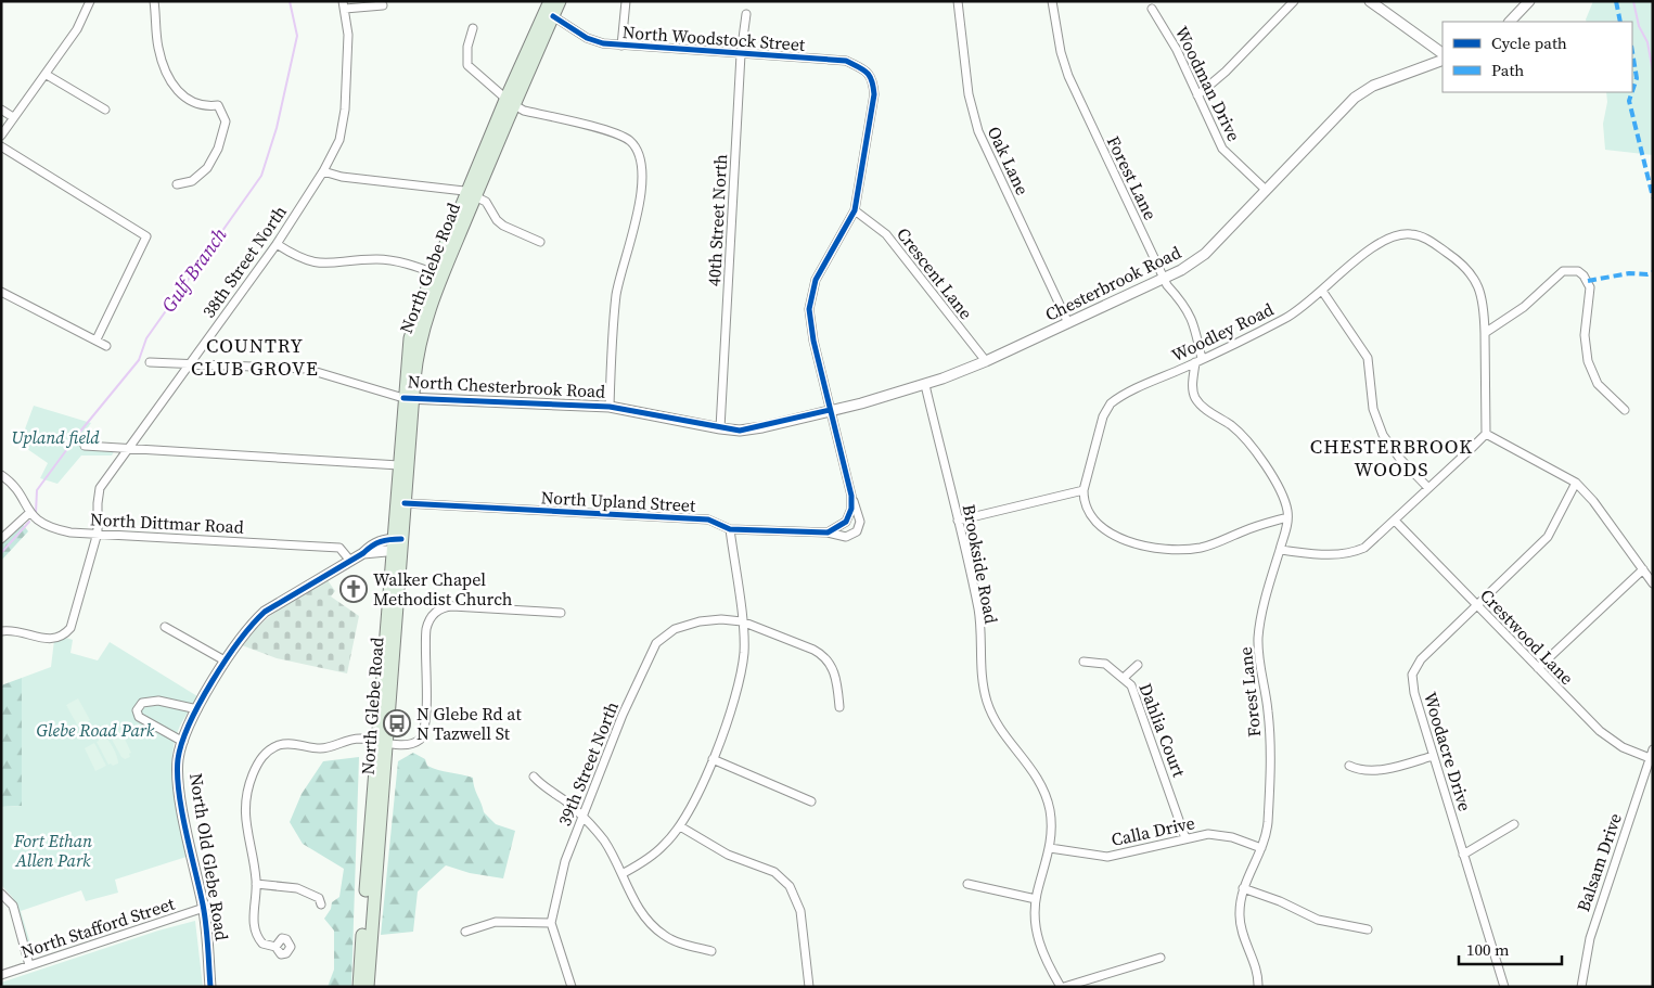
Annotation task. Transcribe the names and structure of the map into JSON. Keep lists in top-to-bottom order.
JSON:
{
  "streets": {
    "main road": ["North Glebe Road"],
    "street": [
      "North Woodstock Street",
      "Woodman Drive",
      "Oak Lane",
      "Forest Lane",
      "40th Street North",
      "38th Street North",
      "Crescent Lane",
      "Chesterbrook Road",
      "Woodley Road",
      "North Chesterbrook Road",
      "North Upland Street",
      "North Dittmar Road",
      "Brookside Road",
      "Crestwood Lane",
      "Dahlia Court",
      "Woodacre Drive",
      "39th Street North",
      "Calla Drive",
      "North Old Glebe Road",
      "Balsam Drive",
      "North Stafford Street"
    ]
  },
  "crossings": [
    ["North Woodstock Street", "40th Street North"],
    ["North Woodstock Street", "North Glebe Road"],
    ["North Woodstock Street", "North Upland Street"],
    ["Woodman Drive", "Chesterbrook Road"],
    ["Oak Lane", "Chesterbrook Road"],
    ["Forest Lane", "Chesterbrook Road"],
    ["Forest Lane", "Woodley Road"],
    ["Forest Lane", "Calla Drive"],
    ["40th Street North", "North Chesterbrook Road"],
    ["38th Street North", "North Chesterbrook Road"],
    ["38th Street North", "North Dittmar Road"],
    ["North Glebe Road", "North Chesterbrook Road"],
    ["North Glebe Road", "North Upland Street"],
    ["North Glebe Road", "North Old Glebe Road"],
    ["Crescent Lane", "Chesterbrook Road"],
    ["Crescent Lane", "North Upland Street"],
    ["Chesterbrook Road", "North Chesterbrook Road"],
    ["Chesterbrook Road", "North Upland Street"],
    ["Chesterbrook Road", "Brookside Road"],
    ["North Chesterbrook Road", "North Upland Street"],
    ["North Dittmar Road", "North Old Glebe Road"],
    ["Brookside Road", "Calla Drive"],
    ["Crestwood Lane", "Woodacre Drive"],
    ["Crestwood Lane", "Balsam Drive"],
    ["Dahlia Court", "Calla Drive"],
    ["North Old Glebe Road", "North Stafford Street"]
  ],
  "districts": ["COUNTRY CLUB GROVE", "CHESTERBROOK WOODS"],
  "water": ["Gulf Branch"],
  "parks": ["Upland field", "Glebe Road Park", "Fort Ethan Allen Park"],
  "places": {
    "church": ["Walker Chapel Methodist Church"],
    "bus stop": ["N Glebe Rd at N Tazwell St"]
  },
  "legend": ["Cycle path", "Path"],
  "scale_bar": "100 m"
}
